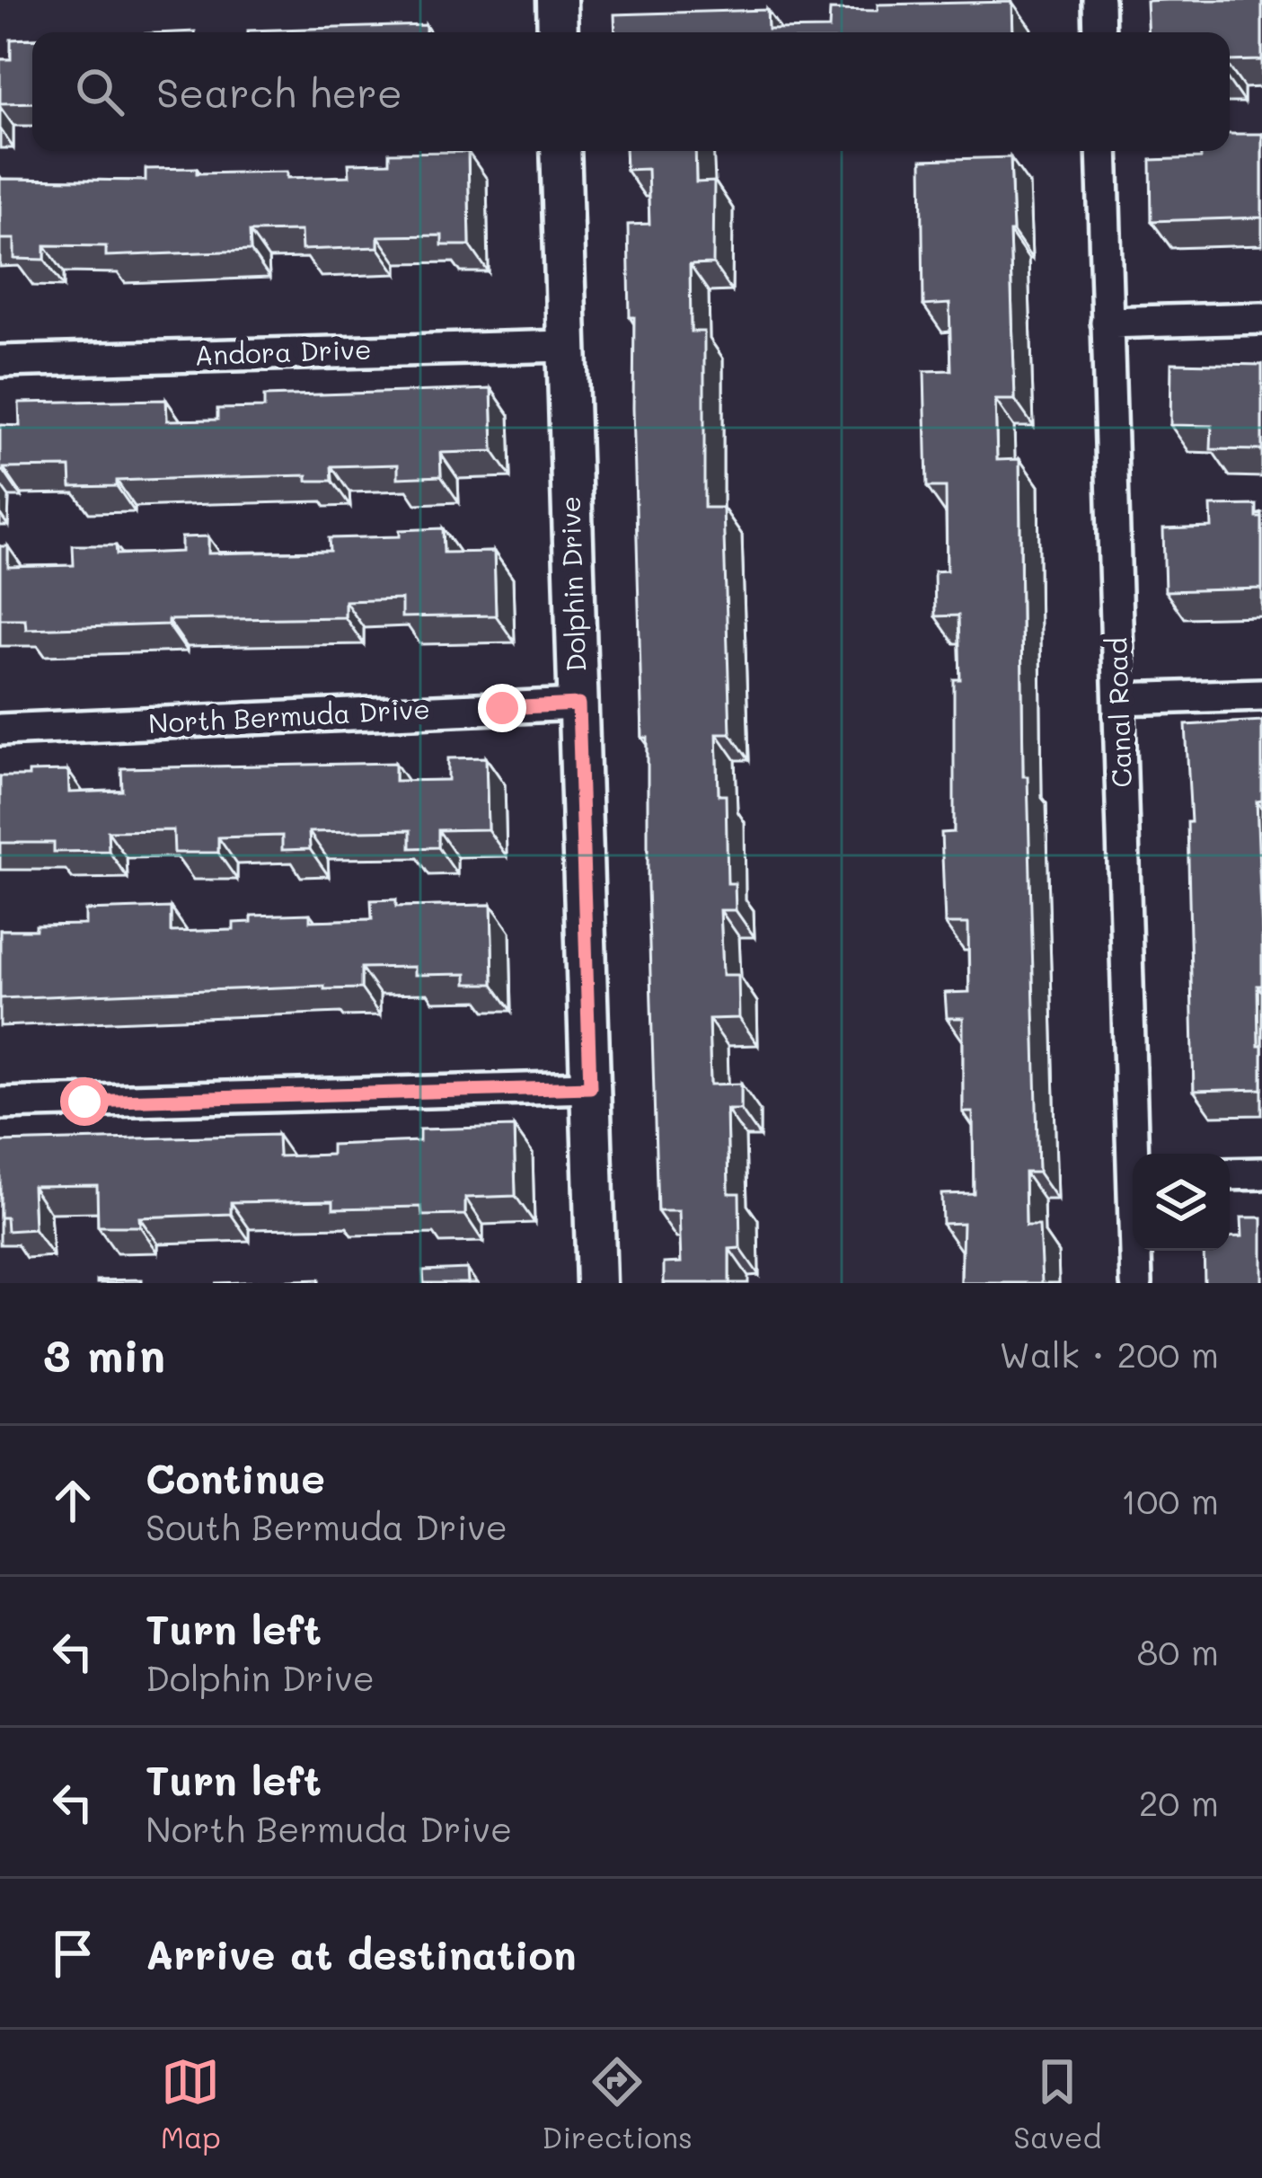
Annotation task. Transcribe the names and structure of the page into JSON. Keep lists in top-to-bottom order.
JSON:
{
  "streets": {
    "street": [
      "Andora Drive",
      "Dolphin Drive",
      "Canal Road",
      "North Bermuda Drive"
    ]
  },
  "crossings": [
    ["Andora Drive", "Dolphin Drive"],
    ["Dolphin Drive", "North Bermuda Drive"]
  ],
  "page": {
    "search": "Search here",
    "heading": ["3 min", "Walk · 200 m"],
    "list": [
      ["Continue", "South Bermuda Drive", "100 m"],
      ["Turn left", "Dolphin Drive", "80 m"],
      ["Turn left", "North Bermuda Drive", "20 m"],
      "Arrive at destination"
    ],
    "nav": ["Map", "Directions", "Saved"]
  }
}
